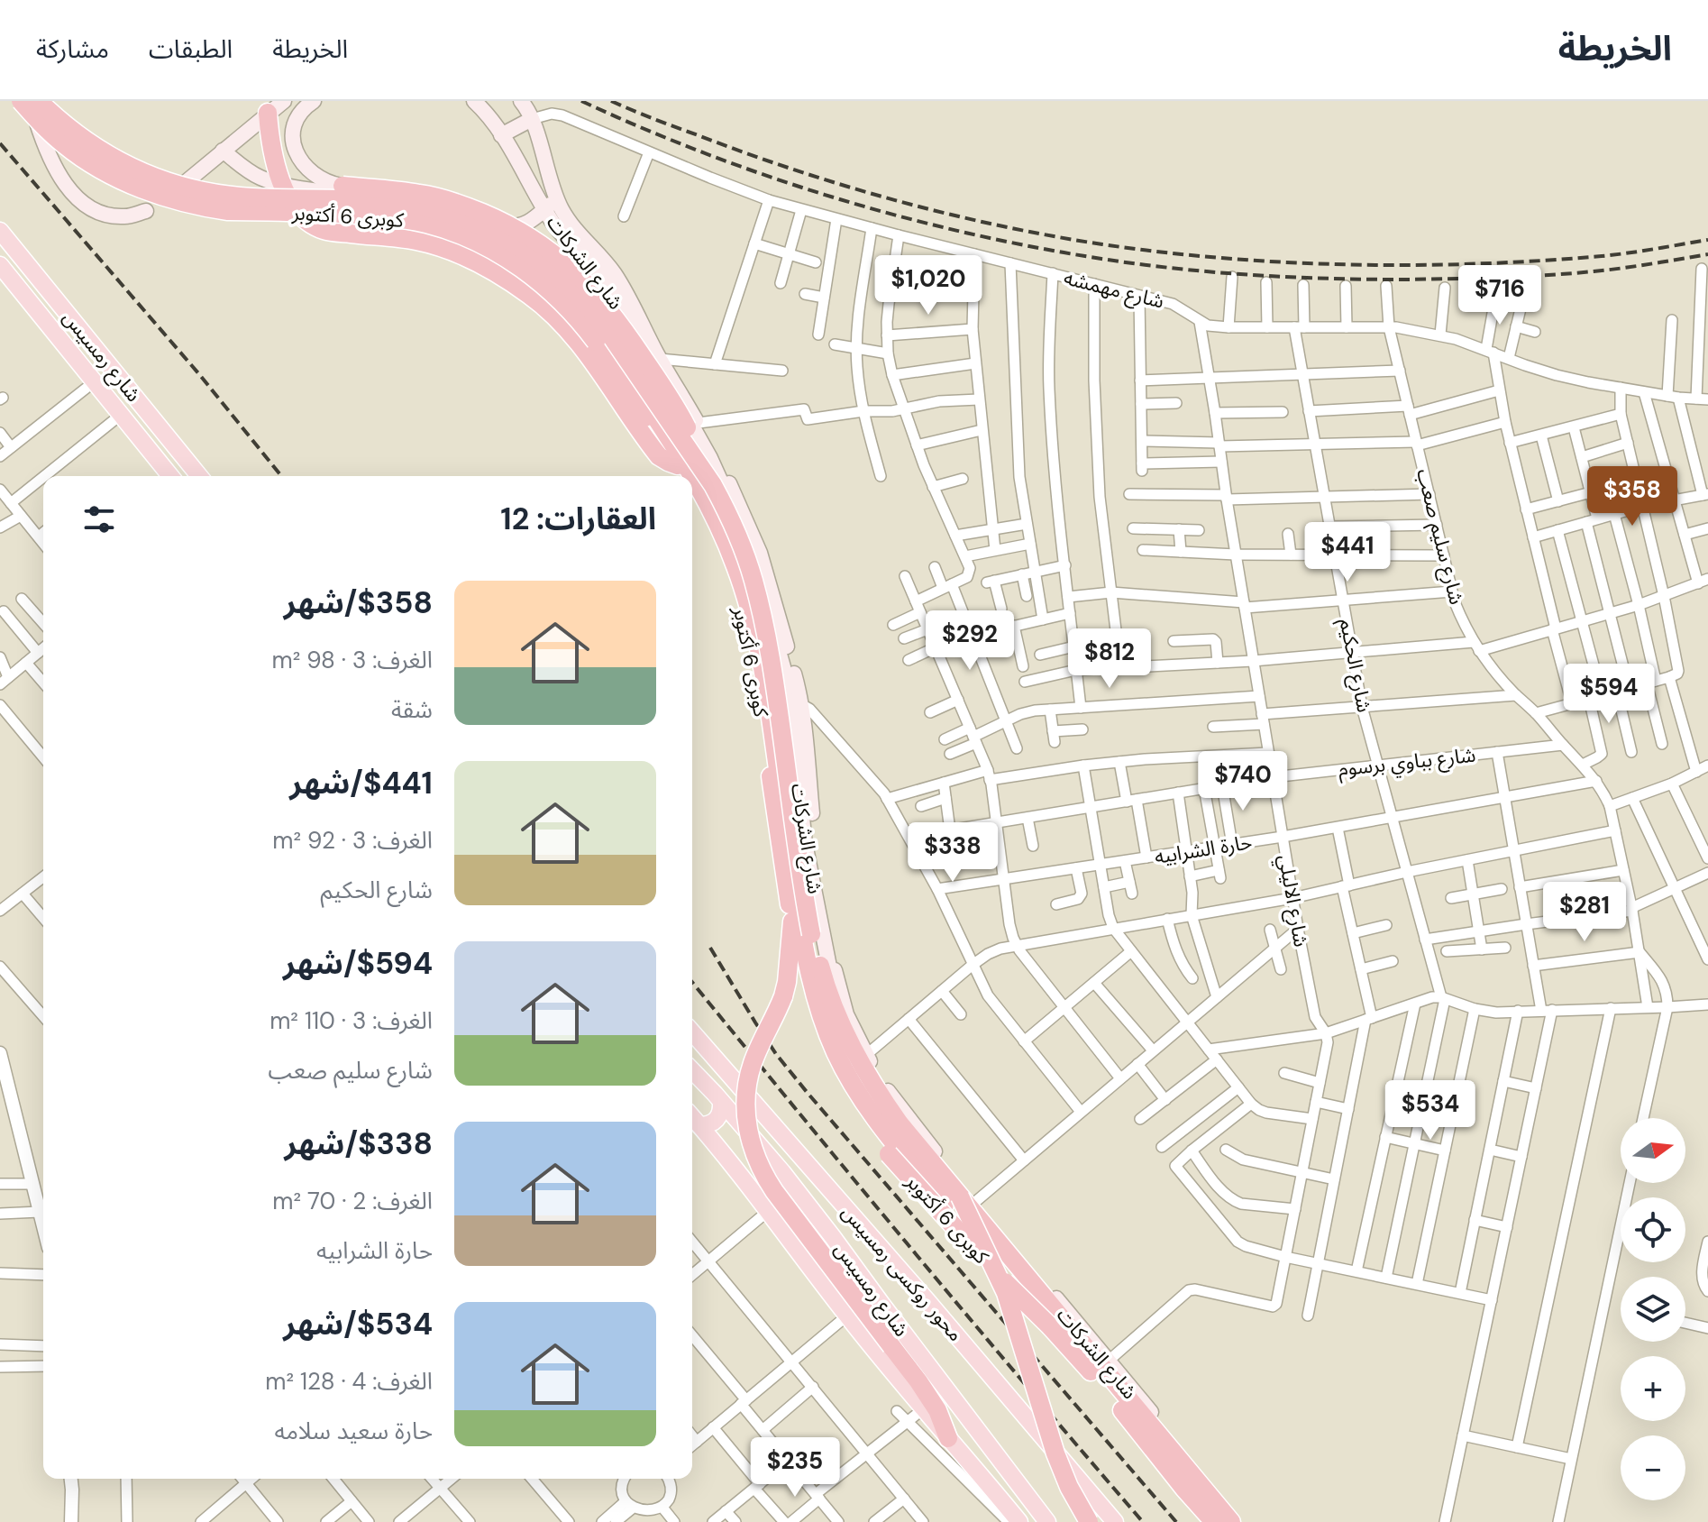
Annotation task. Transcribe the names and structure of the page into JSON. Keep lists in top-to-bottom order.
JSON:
{
  "streets": {
    "highway": ["كوبرى 6 أكتوبر"],
    "main road": ["شارع الشركات", "شارع رمسيس", "محور روكسى رمسيس"],
    "street": [
      "شارع مهمشه",
      "شارع سليم صعب",
      "شارع الحكيم",
      "شارع بباوي برسوم",
      "حارة الشرابيه",
      "شارع الاليلي"
    ]
  },
  "crossings": [
    ["كوبرى 6 أكتوبر", "شارع الشركات"],
    ["شارع الشركات", "شارع مهمشه"],
    ["شارع الشركات", "شارع الاليلي"],
    ["شارع مهمشه", "شارع سليم صعب"],
    ["شارع مهمشه", "شارع الحكيم"],
    ["شارع مهمشه", "شارع الاليلي"],
    ["شارع سليم صعب", "شارع بباوي برسوم"],
    ["شارع سليم صعب", "حارة الشرابيه"],
    ["شارع الحكيم", "شارع بباوي برسوم"],
    ["شارع الحكيم", "حارة الشرابيه"],
    ["شارع بباوي برسوم", "شارع الاليلي"],
    ["حارة الشرابيه", "شارع الاليلي"]
  ],
  "north": "right",
  "page": {
    "header": "الخريطة",
    "nav": ["الخريطة", "الطبقات", "مشاركة"],
    "price": [
      "$1,020",
      "$716",
      "$358",
      "$441",
      "$292",
      "$812",
      "$594",
      "$740",
      "$338",
      "$281",
      "$534",
      "$235"
    ],
    "heading": "العقارات: 12",
    "list": [
      {
        "name": "$358/شهر",
        "note": "الغرف: 3 · 98 m² · شقة"
      },
      {
        "name": "$441/شهر",
        "note": "الغرف: 3 · 92 m² · شارع الحكيم"
      },
      {
        "name": "$594/شهر",
        "note": "الغرف: 3 · 110 m² · شارع سليم صعب"
      },
      {
        "name": "$338/شهر",
        "note": "الغرف: 2 · 70 m² · حارة الشرابيه"
      },
      {
        "name": "$534/شهر",
        "note": "الغرف: 4 · 128 m² · حارة سعيد سلامه"
      }
    ],
    "map_buttons": ["+", "−"]
  }
}
